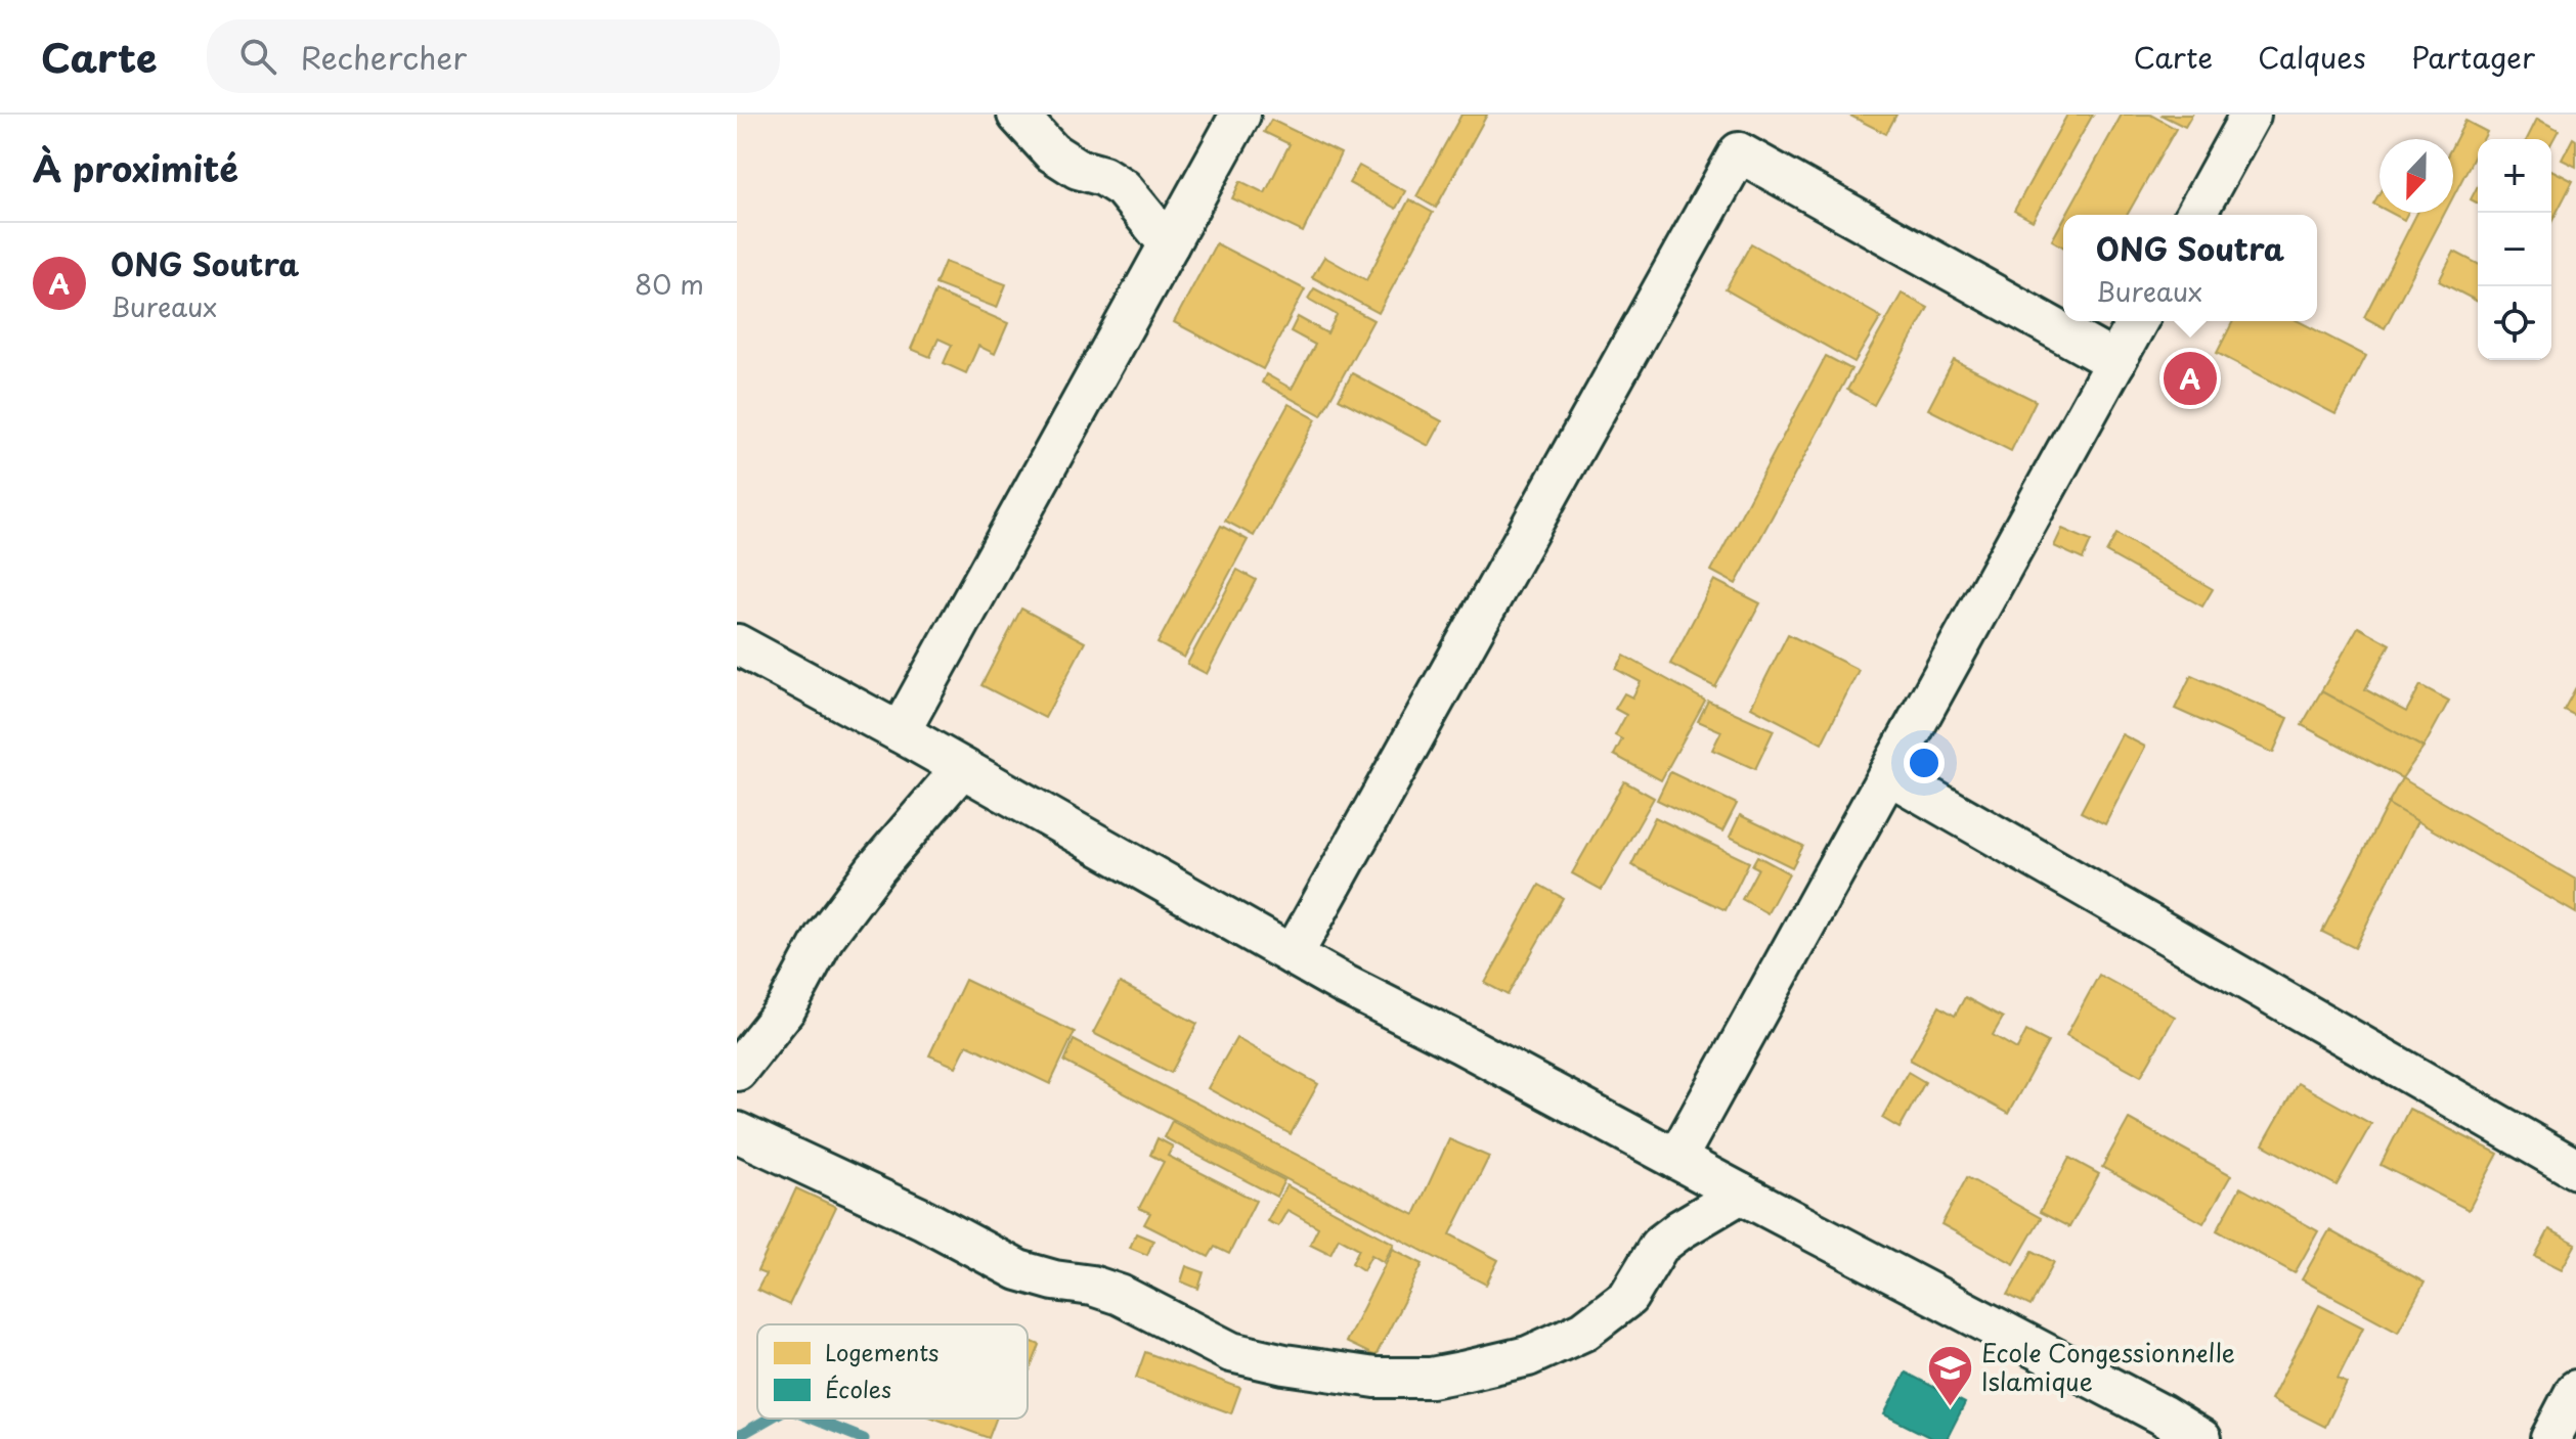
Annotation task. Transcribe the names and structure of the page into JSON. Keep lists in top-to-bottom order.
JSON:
{
  "places": {
    "school or university": ["Ecole Congessionnelle Islamique"]
  },
  "legend": ["Logements", "Écoles"],
  "north": "bottom",
  "page": {
    "header": "Carte",
    "search": "Rechercher",
    "nav": ["Carte", "Calques", "Partager"],
    "heading": "À proximité",
    "map_buttons": ["+", "−"],
    "popup": ["ONG Soutra", "Bureaux"],
    "list": [
      {
        "mark": "A",
        "name": "ONG Soutra",
        "note": "Bureaux",
        "value": "80 m"
      }
    ],
    "pins": "A"
  }
}
